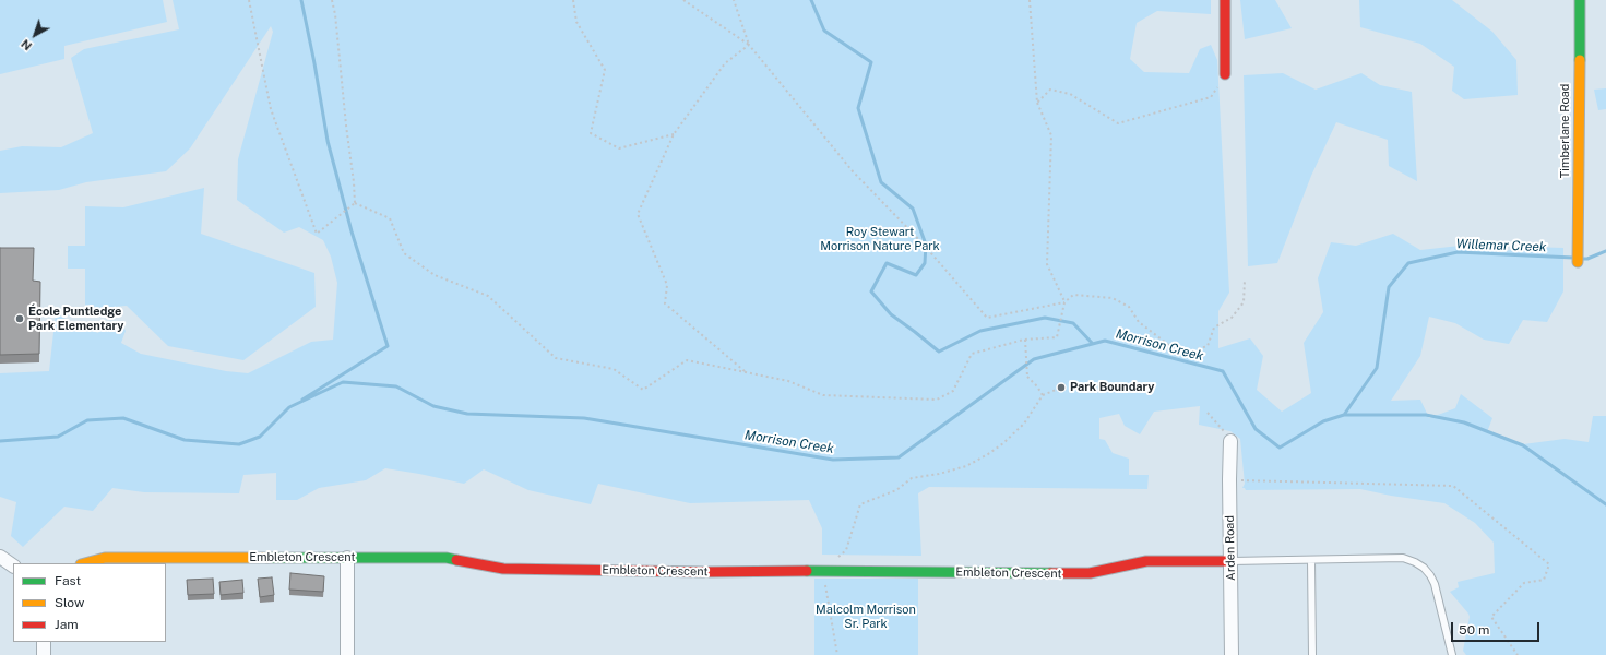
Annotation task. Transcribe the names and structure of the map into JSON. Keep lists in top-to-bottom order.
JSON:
{
  "streets": {
    "street": ["Timberlane Road", "Arden Road", "Embleton Crescent"]
  },
  "crossings": [
    ["Arden Road", "Embleton Crescent"]
  ],
  "water": ["Willemar Creek", "Morrison Creek"],
  "parks": ["Roy Stewart Morrison Nature Park", "Malcolm Morrison Sr. Park"],
  "places": ["École Puntledge Park Elementary", "Park Boundary"],
  "legend": ["Fast", "Slow", "Jam"],
  "scale_bar": "50 m",
  "north": "bottom left"
}
